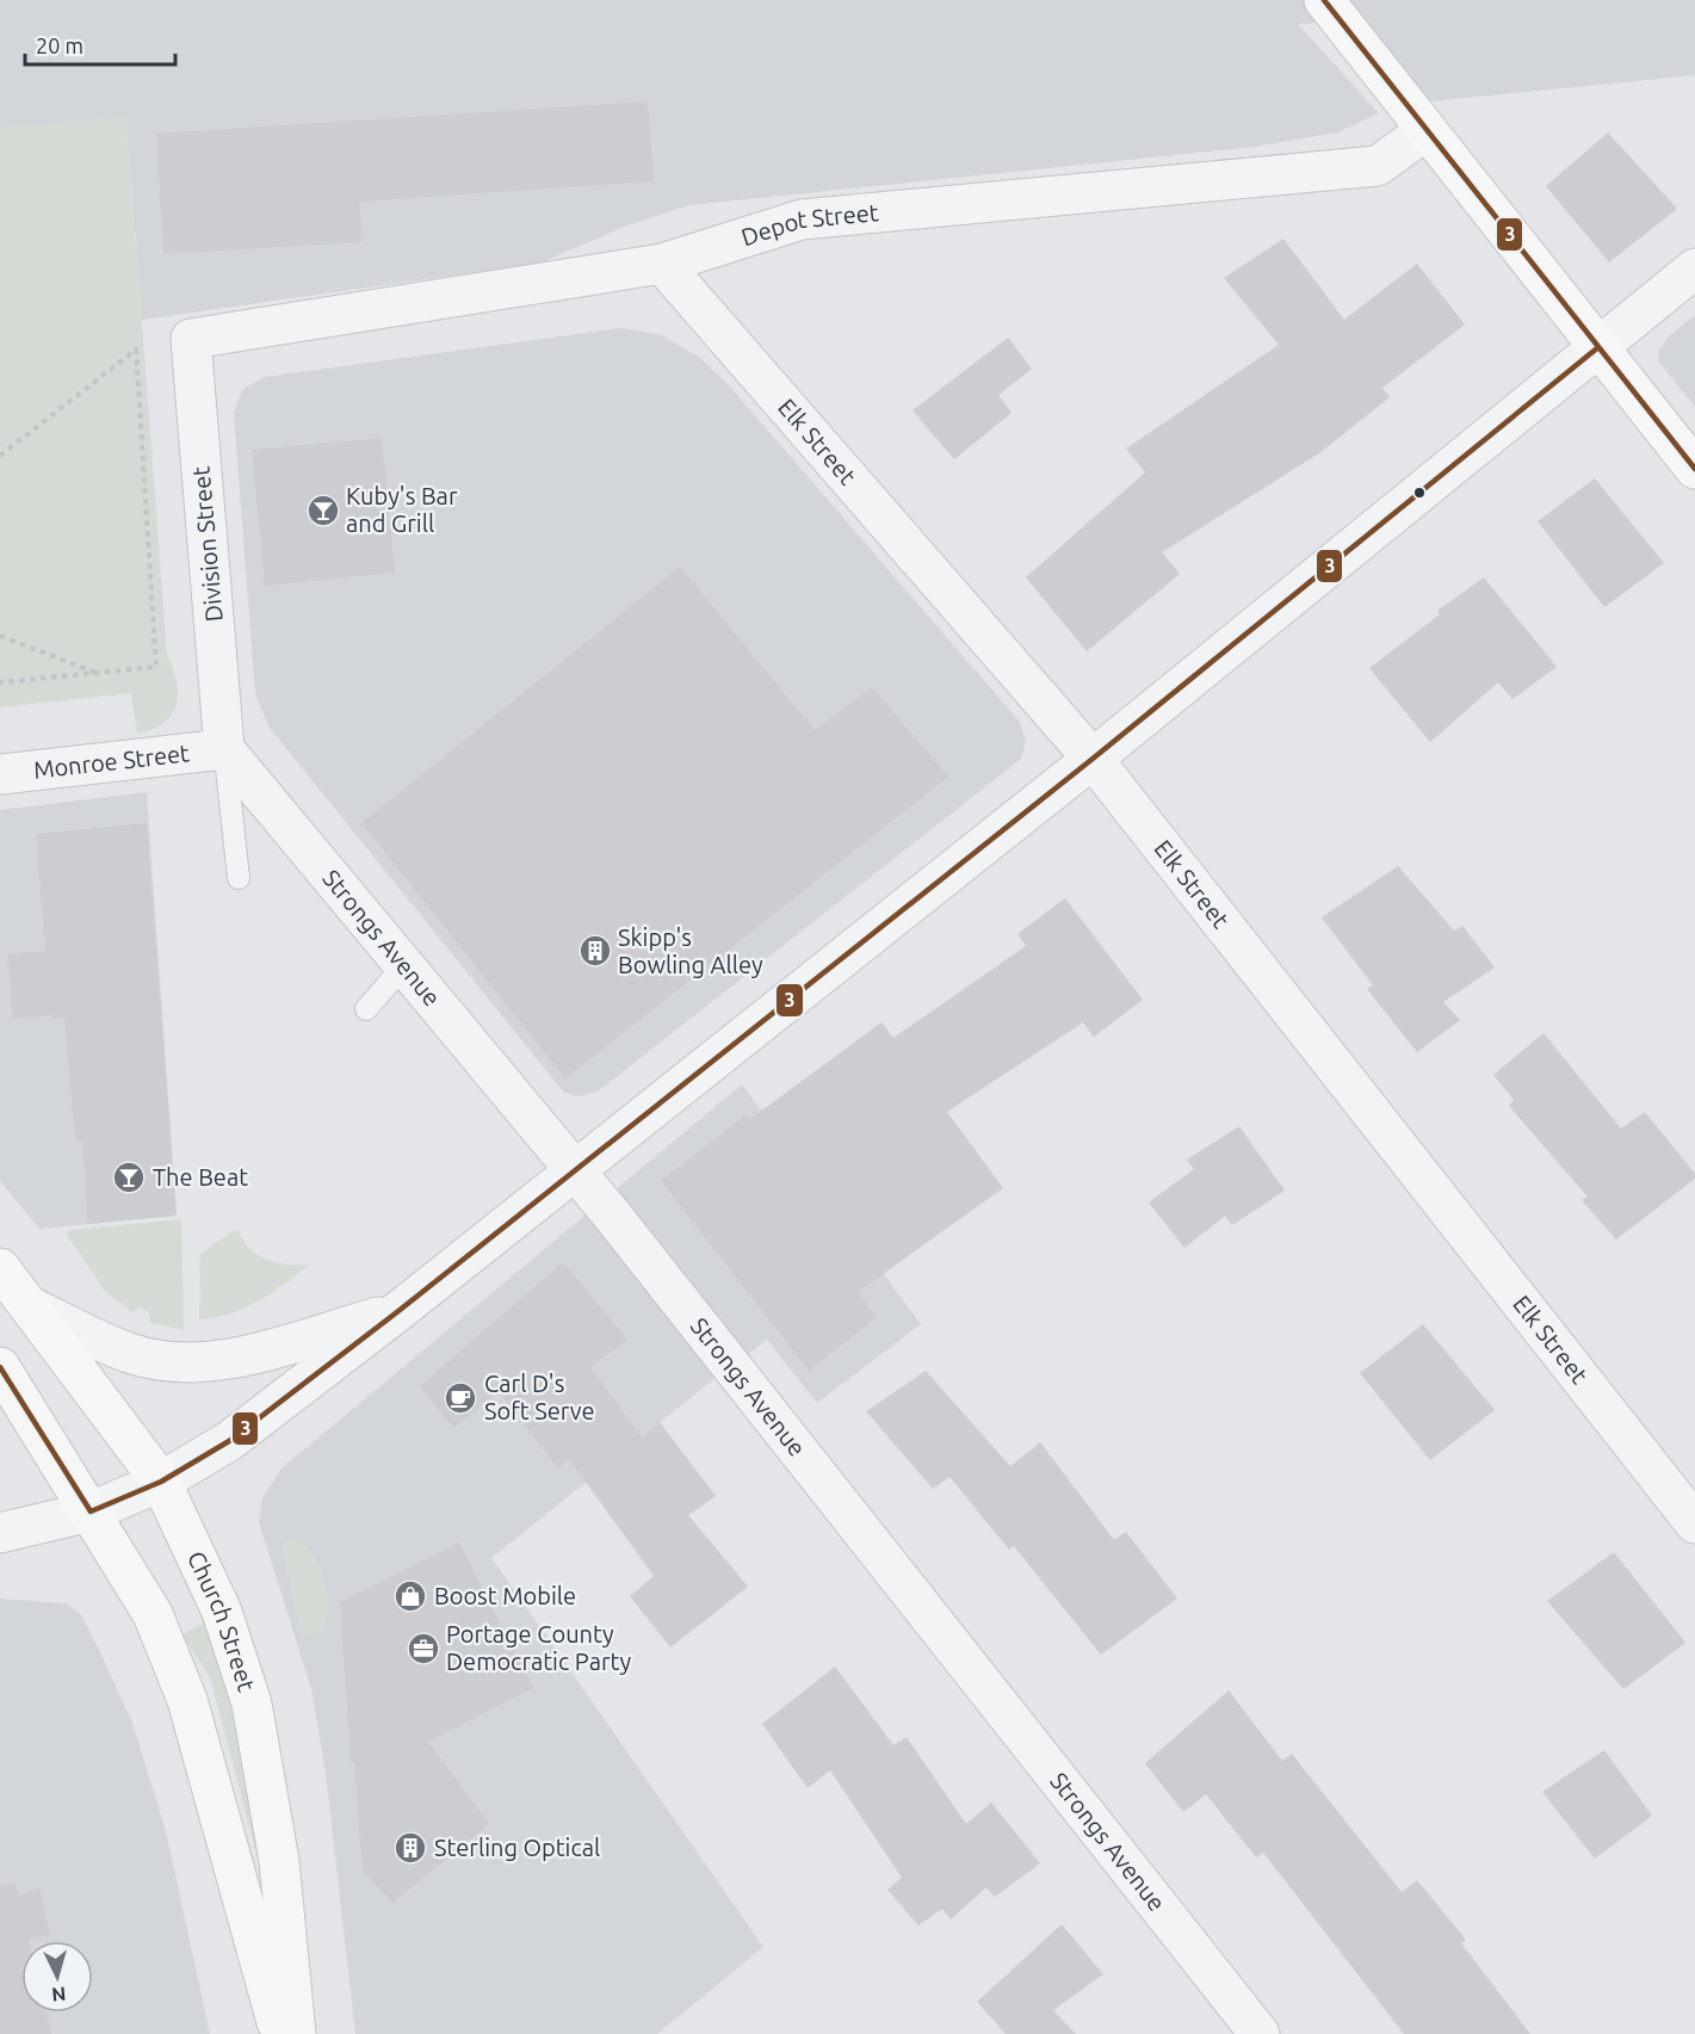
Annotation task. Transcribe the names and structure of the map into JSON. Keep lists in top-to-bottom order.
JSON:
{
  "streets": {
    "main road": ["Church Street"],
    "street": [
      "Depot Street",
      "Elk Street",
      "Division Street",
      "Monroe Street",
      "Strongs Avenue"
    ]
  },
  "crossings": [
    ["Depot Street", "Elk Street"],
    ["Depot Street", "Division Street"],
    ["Division Street", "Monroe Street"],
    ["Division Street", "Strongs Avenue"],
    ["Monroe Street", "Strongs Avenue"]
  ],
  "places": {
    "bar": ["Kuby's Bar and Grill", "The Beat"],
    "building": ["Skipp's Bowling Alley", "Sterling Optical"],
    "cafe": ["Carl D's Soft Serve"],
    "shop": ["Boost Mobile"],
    "office": ["Portage County Democratic Party"]
  },
  "lines": ["transit line 3"],
  "scale_bar": "20 m",
  "north": "bottom"
}
